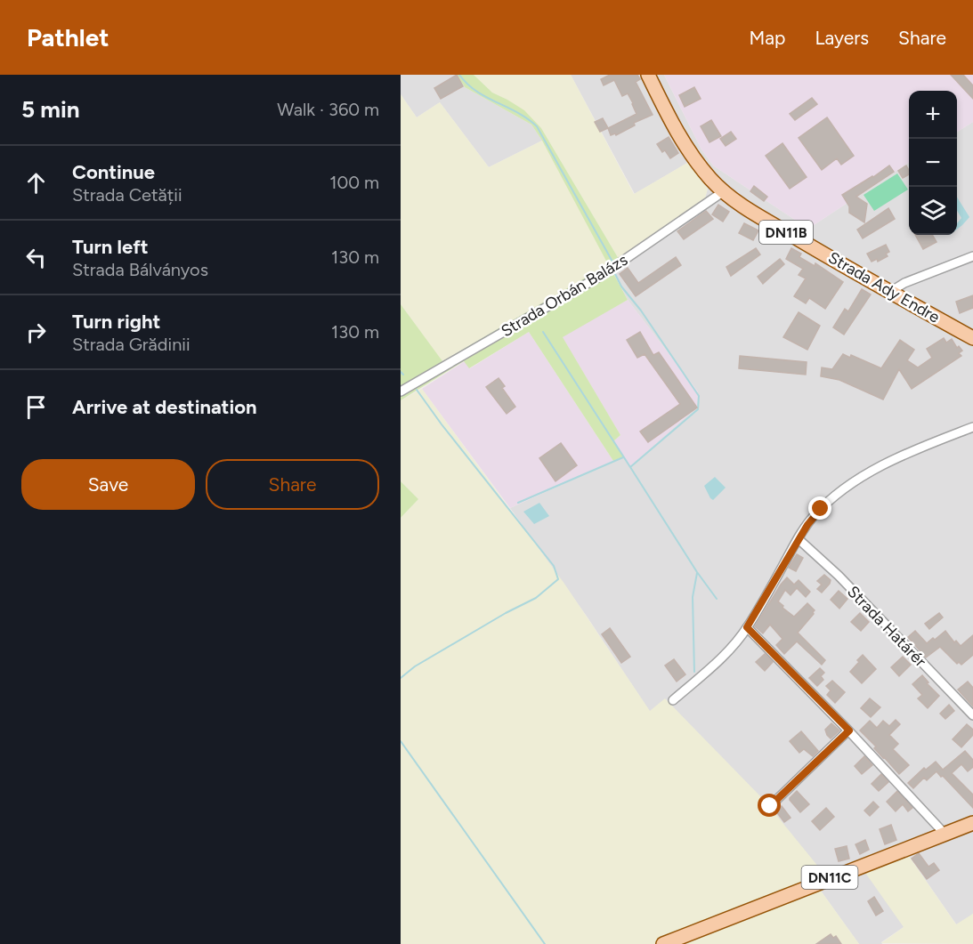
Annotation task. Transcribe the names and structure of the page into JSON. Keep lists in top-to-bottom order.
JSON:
{
  "streets": {
    "main road": ["DN11B", "Strada Ady Endre", "DN11C"],
    "street": ["Strada Orbán Balázs", "Strada Határér"]
  },
  "crossings": [
    ["Strada Ady Endre", "Strada Orbán Balázs"]
  ],
  "page": {
    "header": "Pathlet",
    "nav": ["Map", "Layers", "Share"],
    "heading": ["5 min", "Walk · 360 m"],
    "map_buttons": ["+", "−"],
    "list": [
      ["Continue", "Strada Cetății", "100 m"],
      ["Turn left", "Strada Bálványos", "130 m"],
      ["Turn right", "Strada Grădinii", "130 m"],
      "Arrive at destination"
    ],
    "buttons": ["Save", "Share"]
  }
}
